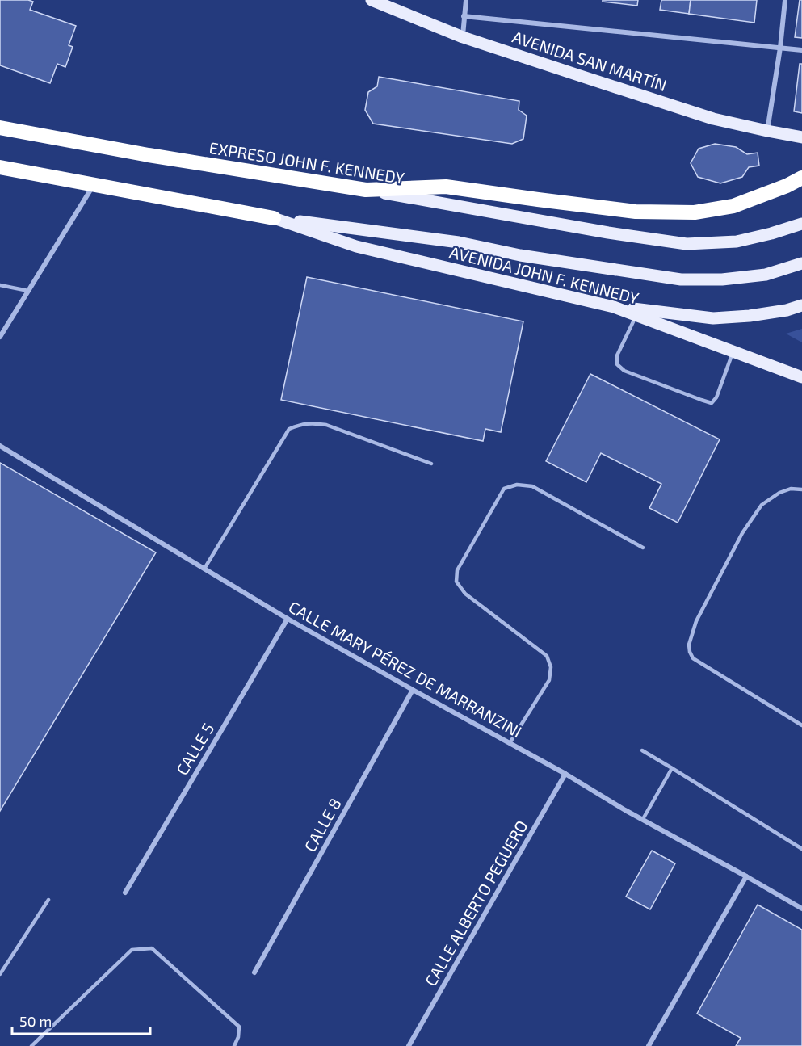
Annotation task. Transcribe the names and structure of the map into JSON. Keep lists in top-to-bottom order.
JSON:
{
  "streets": {
    "highway": ["EXPRESO JOHN F. KENNEDY"],
    "main road": ["AVENIDA SAN MARTÍN", "AVENIDA JOHN F. KENNEDY"],
    "street": [
      "CALLE MARY PÉREZ DE MARRANZINI",
      "CALLE 5",
      "CALLE 8",
      "CALLE ALBERTO PEGUERO"
    ]
  },
  "crossings": [
    ["CALLE MARY PÉREZ DE MARRANZINI", "CALLE 5"],
    ["CALLE MARY PÉREZ DE MARRANZINI", "CALLE 8"],
    ["CALLE MARY PÉREZ DE MARRANZINI", "CALLE ALBERTO PEGUERO"]
  ],
  "scale_bar": "50 m"
}
